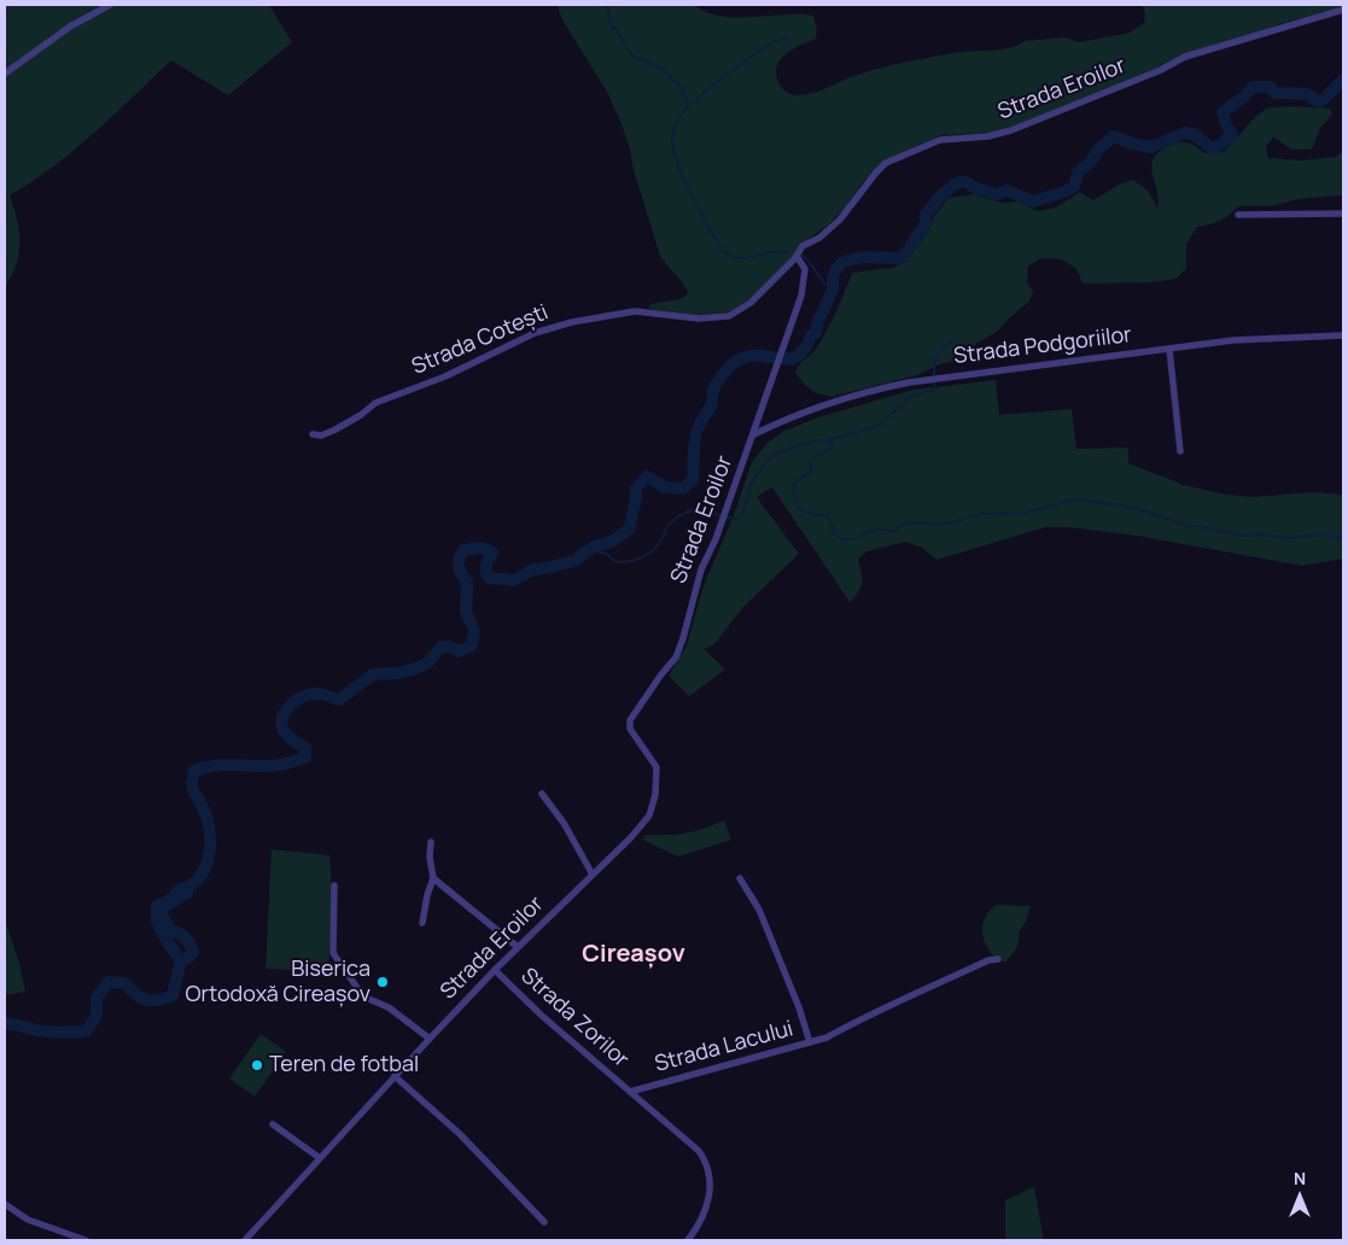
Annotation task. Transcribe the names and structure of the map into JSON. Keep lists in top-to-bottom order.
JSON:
{
  "streets": {
    "street": [
      "Strada Eroilor",
      "Strada Cotești",
      "Strada Podgoriilor",
      "Strada Zorilor",
      "Strada Lacului"
    ]
  },
  "crossings": [
    ["Strada Eroilor", "Strada Cotești"],
    ["Strada Eroilor", "Strada Podgoriilor"],
    ["Strada Eroilor", "Strada Zorilor"],
    ["Strada Zorilor", "Strada Lacului"]
  ],
  "districts": ["Cireașov"],
  "places": ["Biserica Ortodoxă Cireașov", "Teren de fotbal"],
  "north": "top"
}
